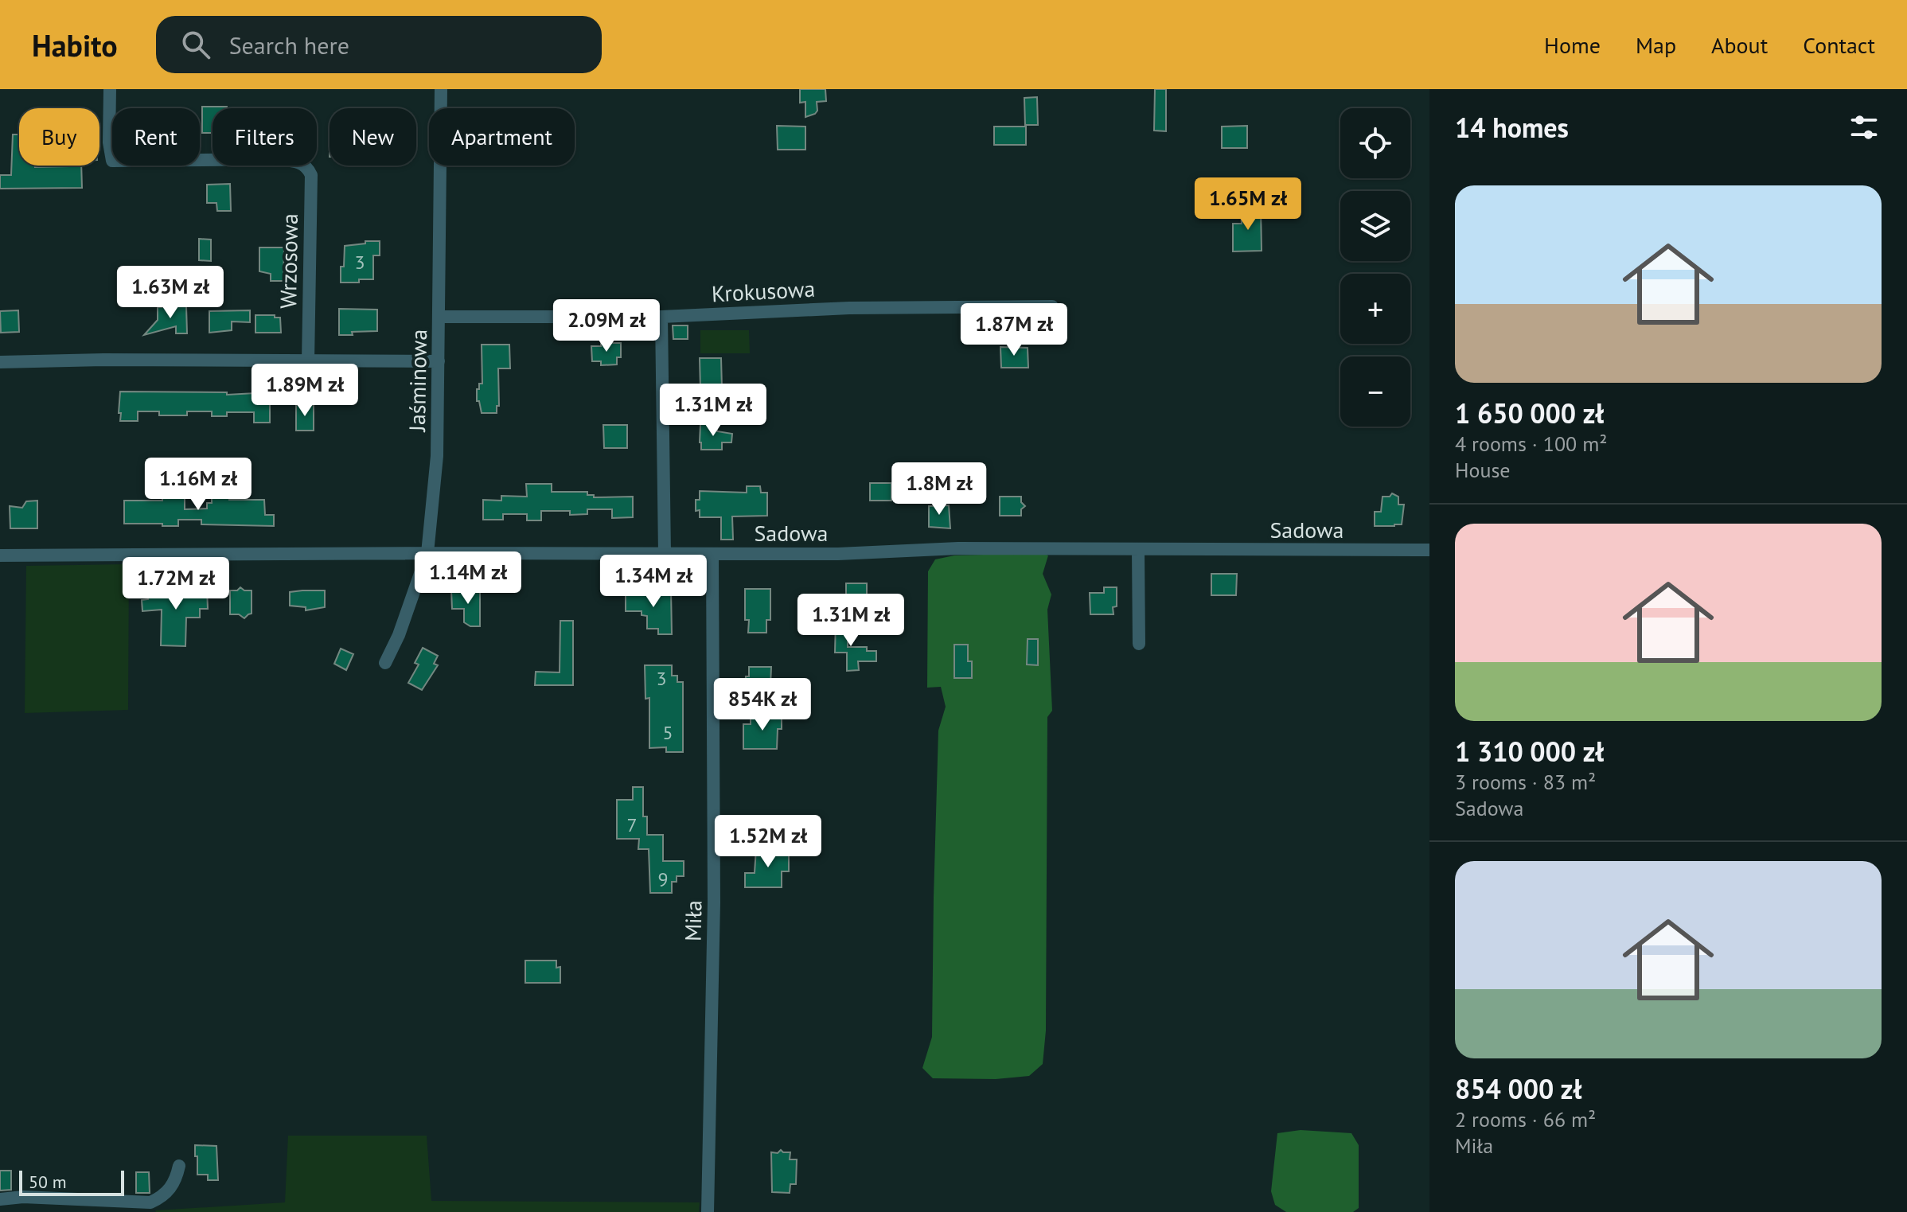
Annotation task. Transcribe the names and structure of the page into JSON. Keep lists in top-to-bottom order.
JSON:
{
  "streets": {
    "street": [
      "Wrzosowa",
      "Krokusowa",
      "Jaśminowa",
      "Sadowa",
      "Miła"
    ]
  },
  "crossings": [
    ["Krokusowa", "Jaśminowa"],
    ["Jaśminowa", "Sadowa"],
    ["Sadowa", "Miła"]
  ],
  "house_numbers": [
    "3",
    "3",
    "5",
    "7",
    "9"
  ],
  "scale_bar": "50 m",
  "page": {
    "header": "Habito",
    "search": "Search here",
    "nav": [
      "Home",
      "Map",
      "About",
      "Contact"
    ],
    "heading": "14 homes",
    "map_buttons": ["+", "−"],
    "chip": [
      "Buy",
      "Rent",
      "Filters",
      "New",
      "Apartment"
    ],
    "list": [
      {
        "name": "1 650 000 zł",
        "note": "4 rooms · 100 m² · House"
      },
      {
        "name": "1 310 000 zł",
        "note": "3 rooms · 83 m² · Sadowa"
      },
      {
        "name": "854 000 zł",
        "note": "2 rooms · 66 m² · Miła"
      }
    ],
    "price": [
      "1.65M zł",
      "1.63M zł",
      "2.09M zł",
      "1.87M zł",
      "1.89M zł",
      "1.31M zł",
      "1.16M zł",
      "1.8M zł",
      "1.14M zł",
      "1.34M zł",
      "1.72M zł",
      "1.31M zł",
      "854K zł",
      "1.52M zł"
    ],
    "scale": "50 m"
  }
}
